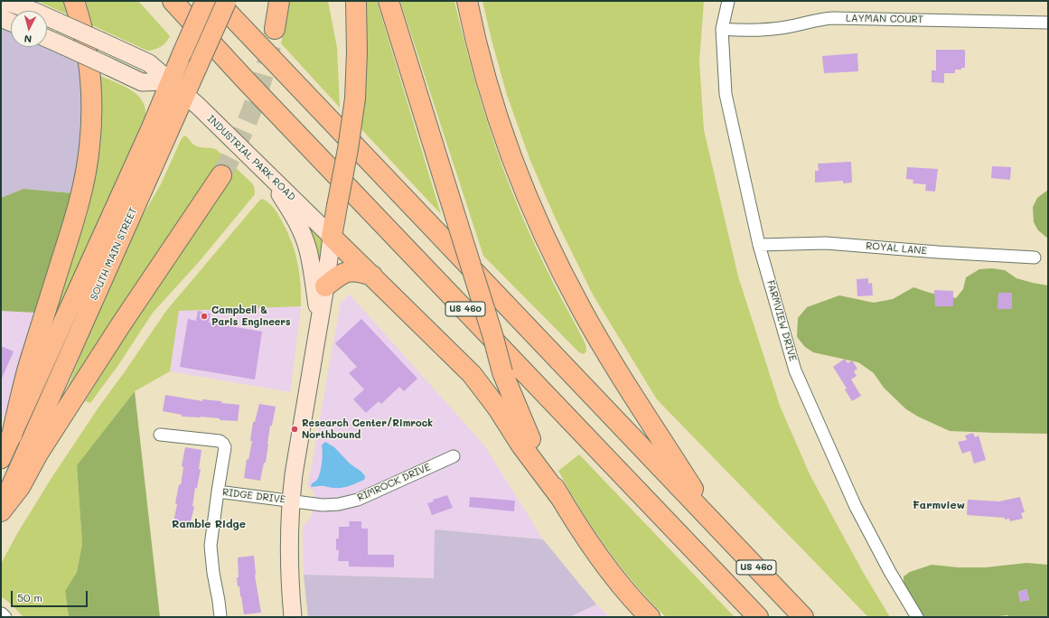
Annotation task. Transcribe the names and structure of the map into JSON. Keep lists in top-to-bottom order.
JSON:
{
  "streets": {
    "highway": ["US 460"],
    "main road": ["INDUSTRIAL PARK ROAD", "SOUTH MAIN STREET"],
    "street": [
      "LAYMAN COURT",
      "ROYAL LANE",
      "FARMVIEW DRIVE",
      "RIMROCK DRIVE",
      "RIDGE DRIVE"
    ]
  },
  "crossings": [
    ["LAYMAN COURT", "FARMVIEW DRIVE"],
    ["INDUSTRIAL PARK ROAD", "SOUTH MAIN STREET"],
    ["ROYAL LANE", "FARMVIEW DRIVE"],
    ["RIMROCK DRIVE", "RIDGE DRIVE"]
  ],
  "districts": ["Farmview", "Ramble Ridge"],
  "places": ["Campbell & Paris Engineers", "Research Center/Rimrock Northbound"],
  "scale_bar": "50 m",
  "north": "bottom"
}
